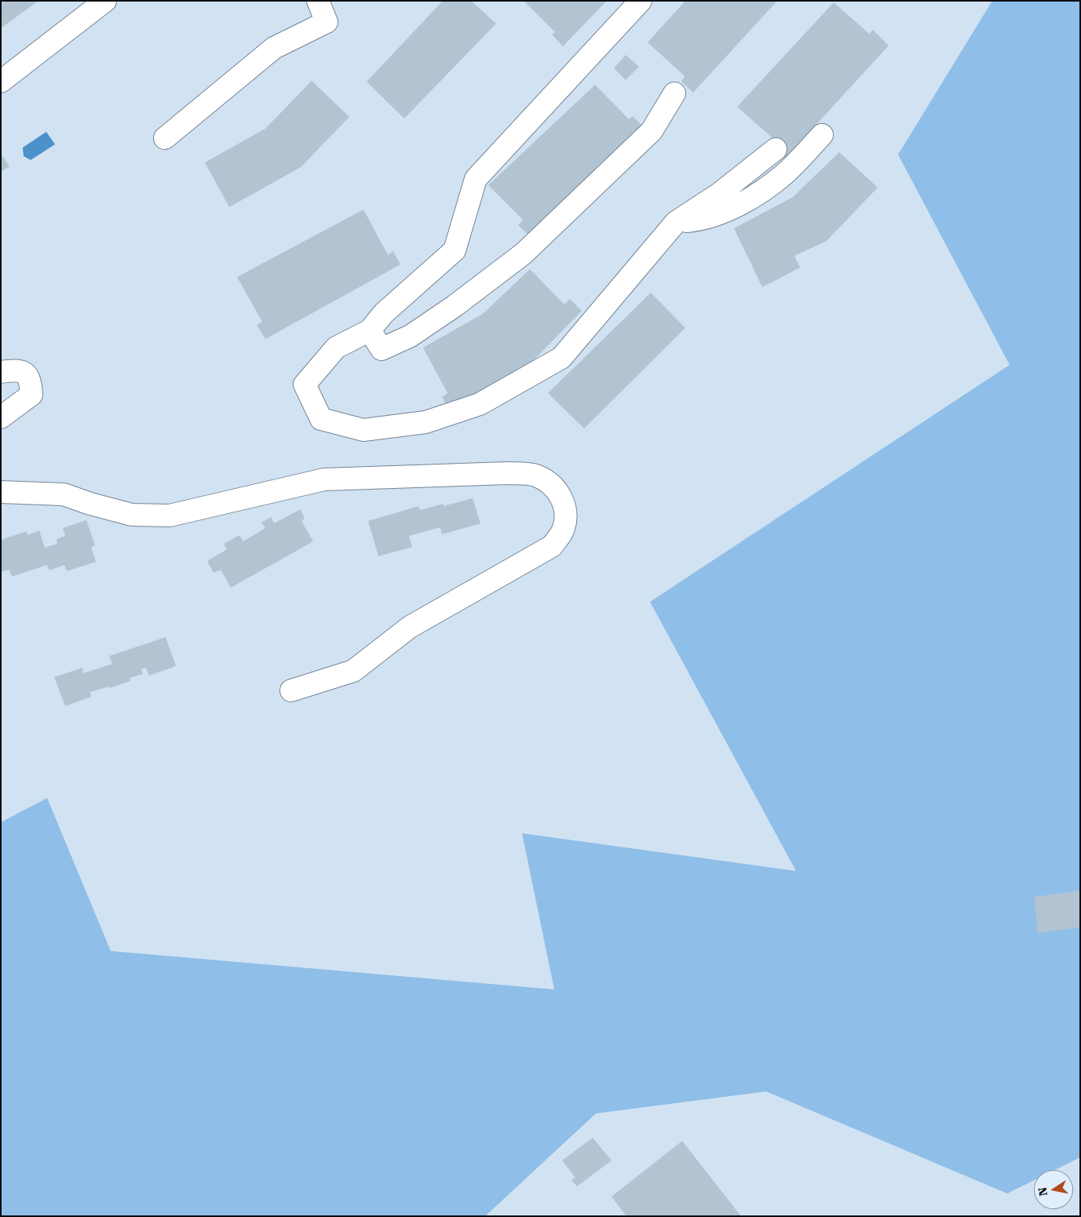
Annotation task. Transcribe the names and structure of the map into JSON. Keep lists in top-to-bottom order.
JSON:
{
  "north": "left"
}
